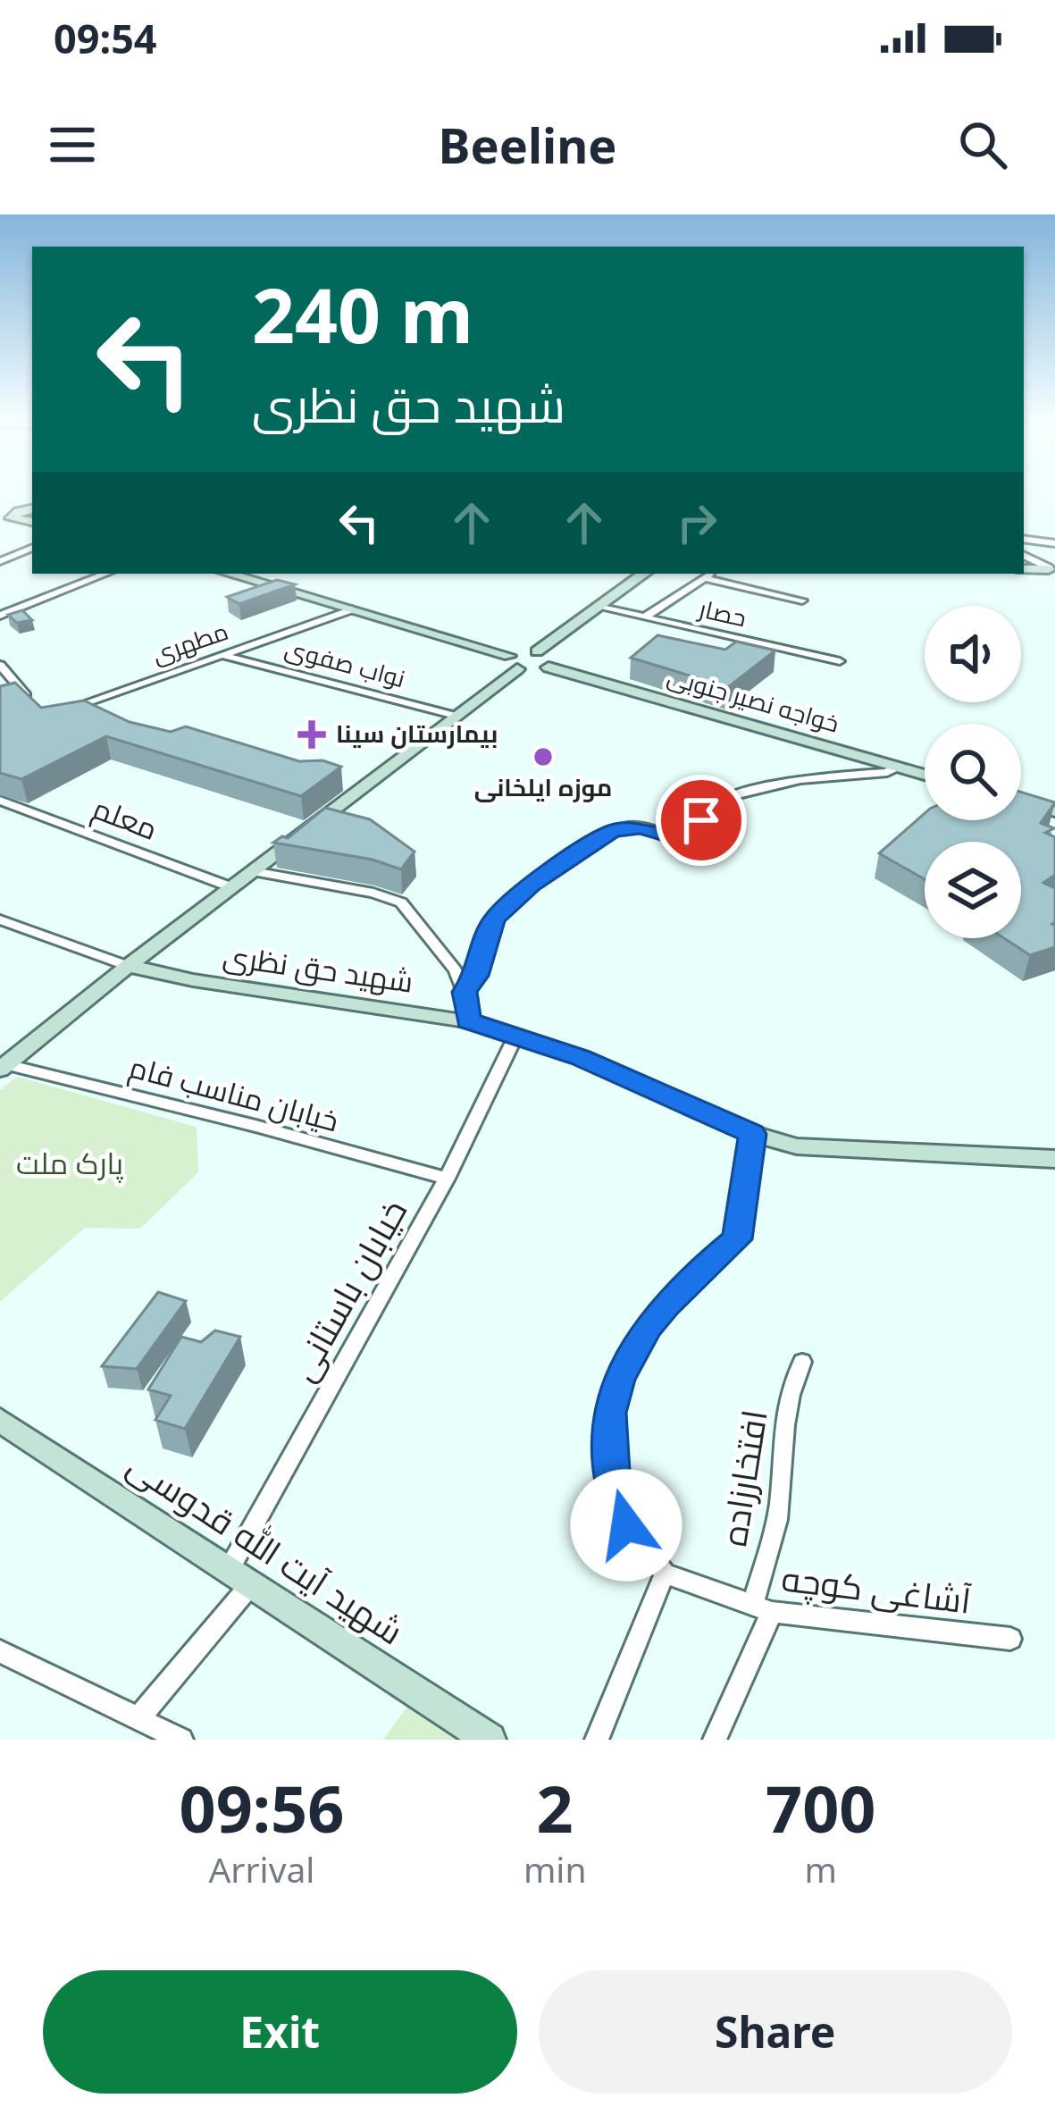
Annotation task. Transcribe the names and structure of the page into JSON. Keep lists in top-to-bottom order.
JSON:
{
  "streets": {
    "street": [
      "حصار",
      "مطهری",
      "نواب صفوی",
      "خواجه نصیر جنوبی",
      "معلم",
      "شهید حق نظری",
      "خیابان مناسب فام",
      "خیابان باستانی",
      "افتخارزاده",
      "شهید آیت الله قدوسی",
      "آشاغی کوچه"
    ]
  },
  "crossings": [
    ["مطهری", "نواب صفوی"],
    ["شهید حق نظری", "خیابان باستانی"],
    ["خیابان مناسب فام", "خیابان باستانی"],
    ["خیابان باستانی", "شهید آیت الله قدوسی"],
    ["افتخارزاده", "آشاغی کوچه"]
  ],
  "parks": ["پارک ملت"],
  "places": {
    "health": ["بیمارستان سینا"],
    "other": ["موزه ایلخانی"]
  },
  "page": {
    "status": "09:54",
    "header": "Beeline",
    "turn": ["240 m", "شهید حق نظری"],
    "eta": [
      "09:56",
      "Arrival",
      "2",
      "min",
      "700",
      "m"
    ],
    "buttons": ["Exit", "Share"]
  }
}
